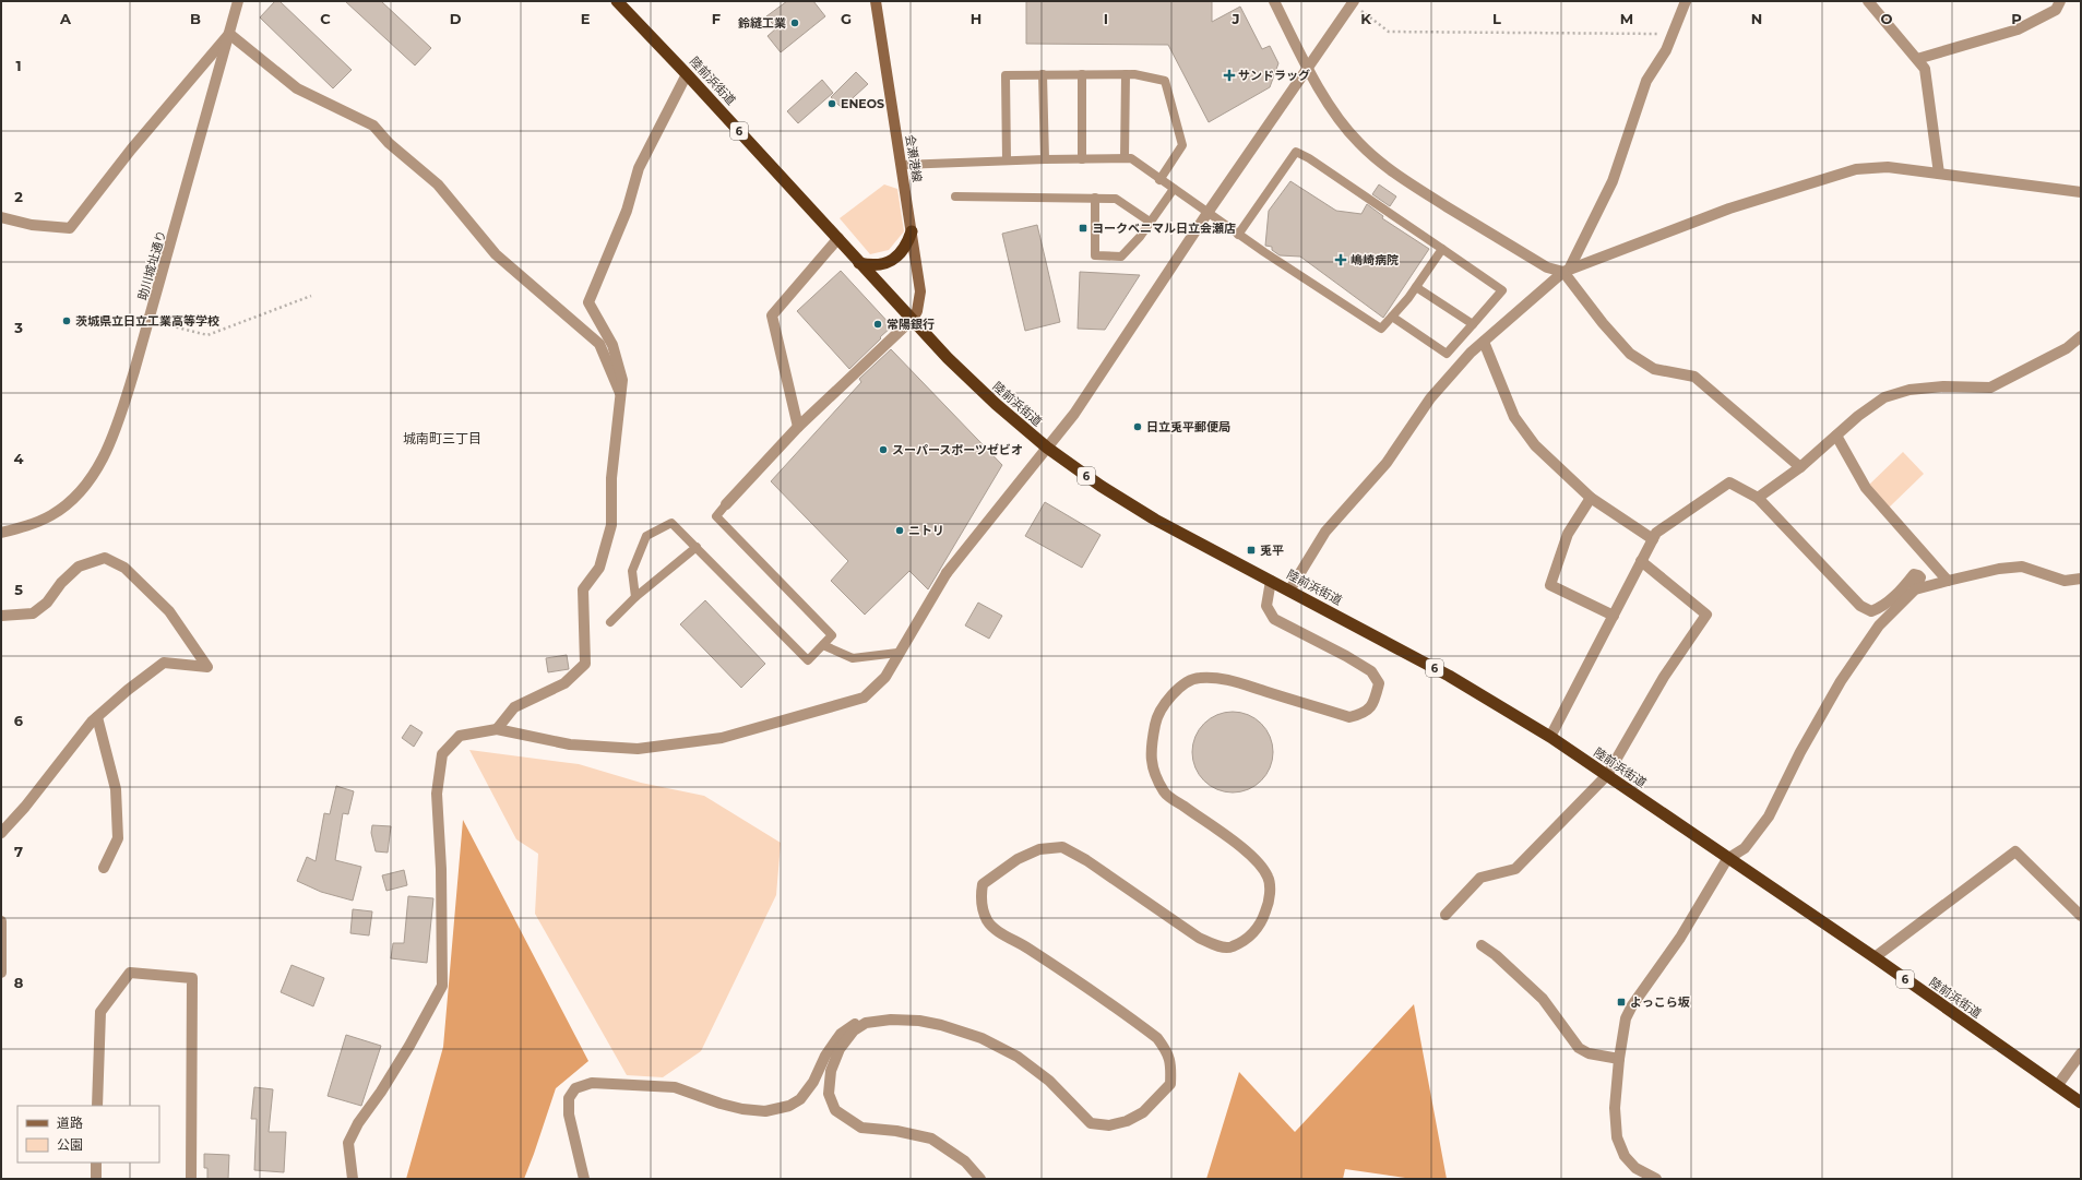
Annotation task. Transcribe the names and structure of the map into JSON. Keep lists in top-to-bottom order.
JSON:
{
  "streets": {
    "highway": ["陸前浜街道", "6"],
    "main road": ["会瀬港線"],
    "street": ["助川城址通り"]
  },
  "crossings": [
    ["陸前浜街道", "会瀬港線"]
  ],
  "districts": ["城南町三丁目"],
  "places": {
    "other": [
      "鈴縫工業",
      "ENEOS",
      "茨城県立日立工業高等学校",
      "常陽銀行",
      "日立兎平郵便局",
      "スーパースポーツゼビオ",
      "ニトリ"
    ],
    "health": ["サンドラッグ", "嶋崎病院"],
    "transit": ["ヨークベニマル日立会瀬店", "兎平", "よっこら坂"]
  },
  "legend": ["道路", "公園"],
  "grid": {
    "columns": [
      "A",
      "B",
      "C",
      "D",
      "E",
      "F",
      "G",
      "H",
      "I",
      "J",
      "K",
      "L",
      "M",
      "N",
      "O",
      "P"
    ],
    "rows": [
      "1",
      "2",
      "3",
      "4",
      "5",
      "6",
      "7",
      "8"
    ]
  }
}
